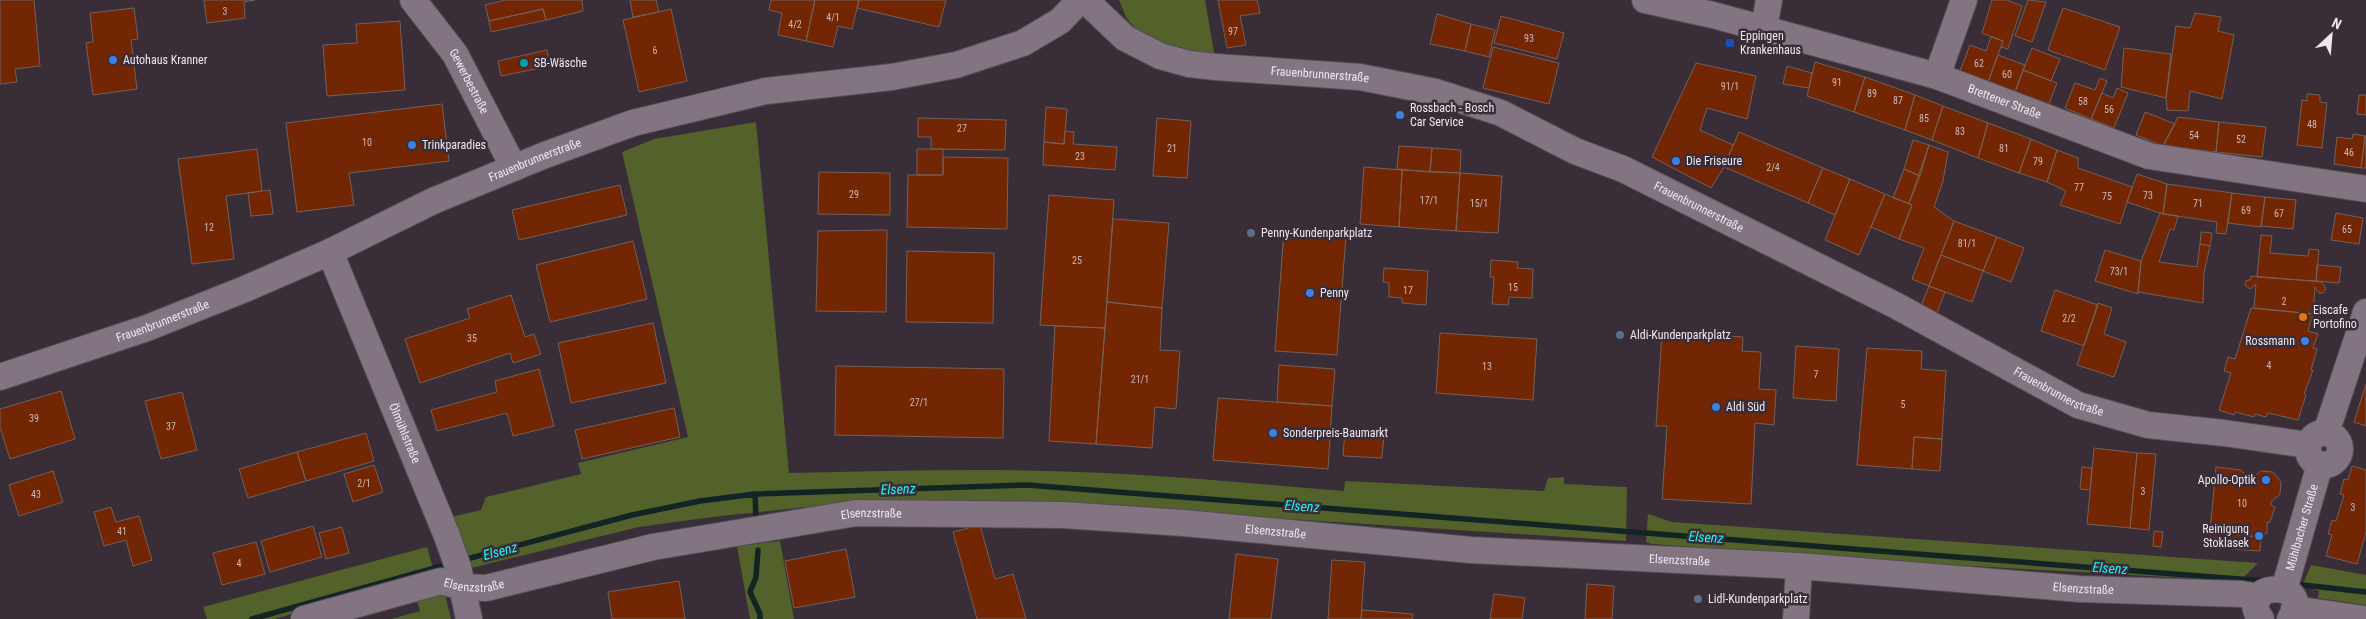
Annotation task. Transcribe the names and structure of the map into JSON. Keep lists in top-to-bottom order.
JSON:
{
  "streets": {
    "street": [
      "Frauenbrunnerstraße",
      "Gewerbestraße",
      "Brettener Straße",
      "Ölmühlstraße",
      "Elsenzstraße",
      "Mühlbacher Straße"
    ]
  },
  "crossings": [
    ["Frauenbrunnerstraße", "Gewerbestraße"],
    ["Frauenbrunnerstraße", "Ölmühlstraße"],
    ["Frauenbrunnerstraße", "Mühlbacher Straße"],
    ["Ölmühlstraße", "Elsenzstraße"]
  ],
  "water": ["Elsenz"],
  "places": {
    "transit": ["Eppingen Krankenhaus"],
    "other": [
      "Autohaus Kranner",
      "SB-Wäsche",
      "Rossbach - Bosch Car Service",
      "Trinkparadies",
      "Die Friseure",
      "Penny-Kundenparkplatz",
      "Penny",
      "Eiscafe Portofino",
      "Aldi-Kundenparkplatz",
      "Rossmann",
      "Aldi Süd",
      "Sonderpreis-Baumarkt",
      "Apollo-Optik",
      "Reinigung Stoklasek",
      "Lidl-Kundenparkplatz"
    ]
  },
  "house_numbers": [
    "3",
    "4/1",
    "4/2",
    "97",
    "93",
    "6",
    "62",
    "60",
    "91",
    "91/1",
    "89",
    "87",
    "58",
    "56",
    "85",
    "48",
    "27",
    "83",
    "54",
    "52",
    "10",
    "21",
    "81",
    "46",
    "23",
    "79",
    "2/4",
    "77",
    "29",
    "73",
    "75",
    "17/1",
    "15/1",
    "71",
    "69",
    "67",
    "12",
    "65",
    "81/1",
    "25",
    "73/1",
    "15",
    "17",
    "2",
    "2/2",
    "35",
    "4",
    "13",
    "7",
    "21/1",
    "27/1",
    "5",
    "39",
    "37",
    "2/1",
    "3",
    "43",
    "10",
    "3",
    "41",
    "4"
  ],
  "north": "top right"
}
